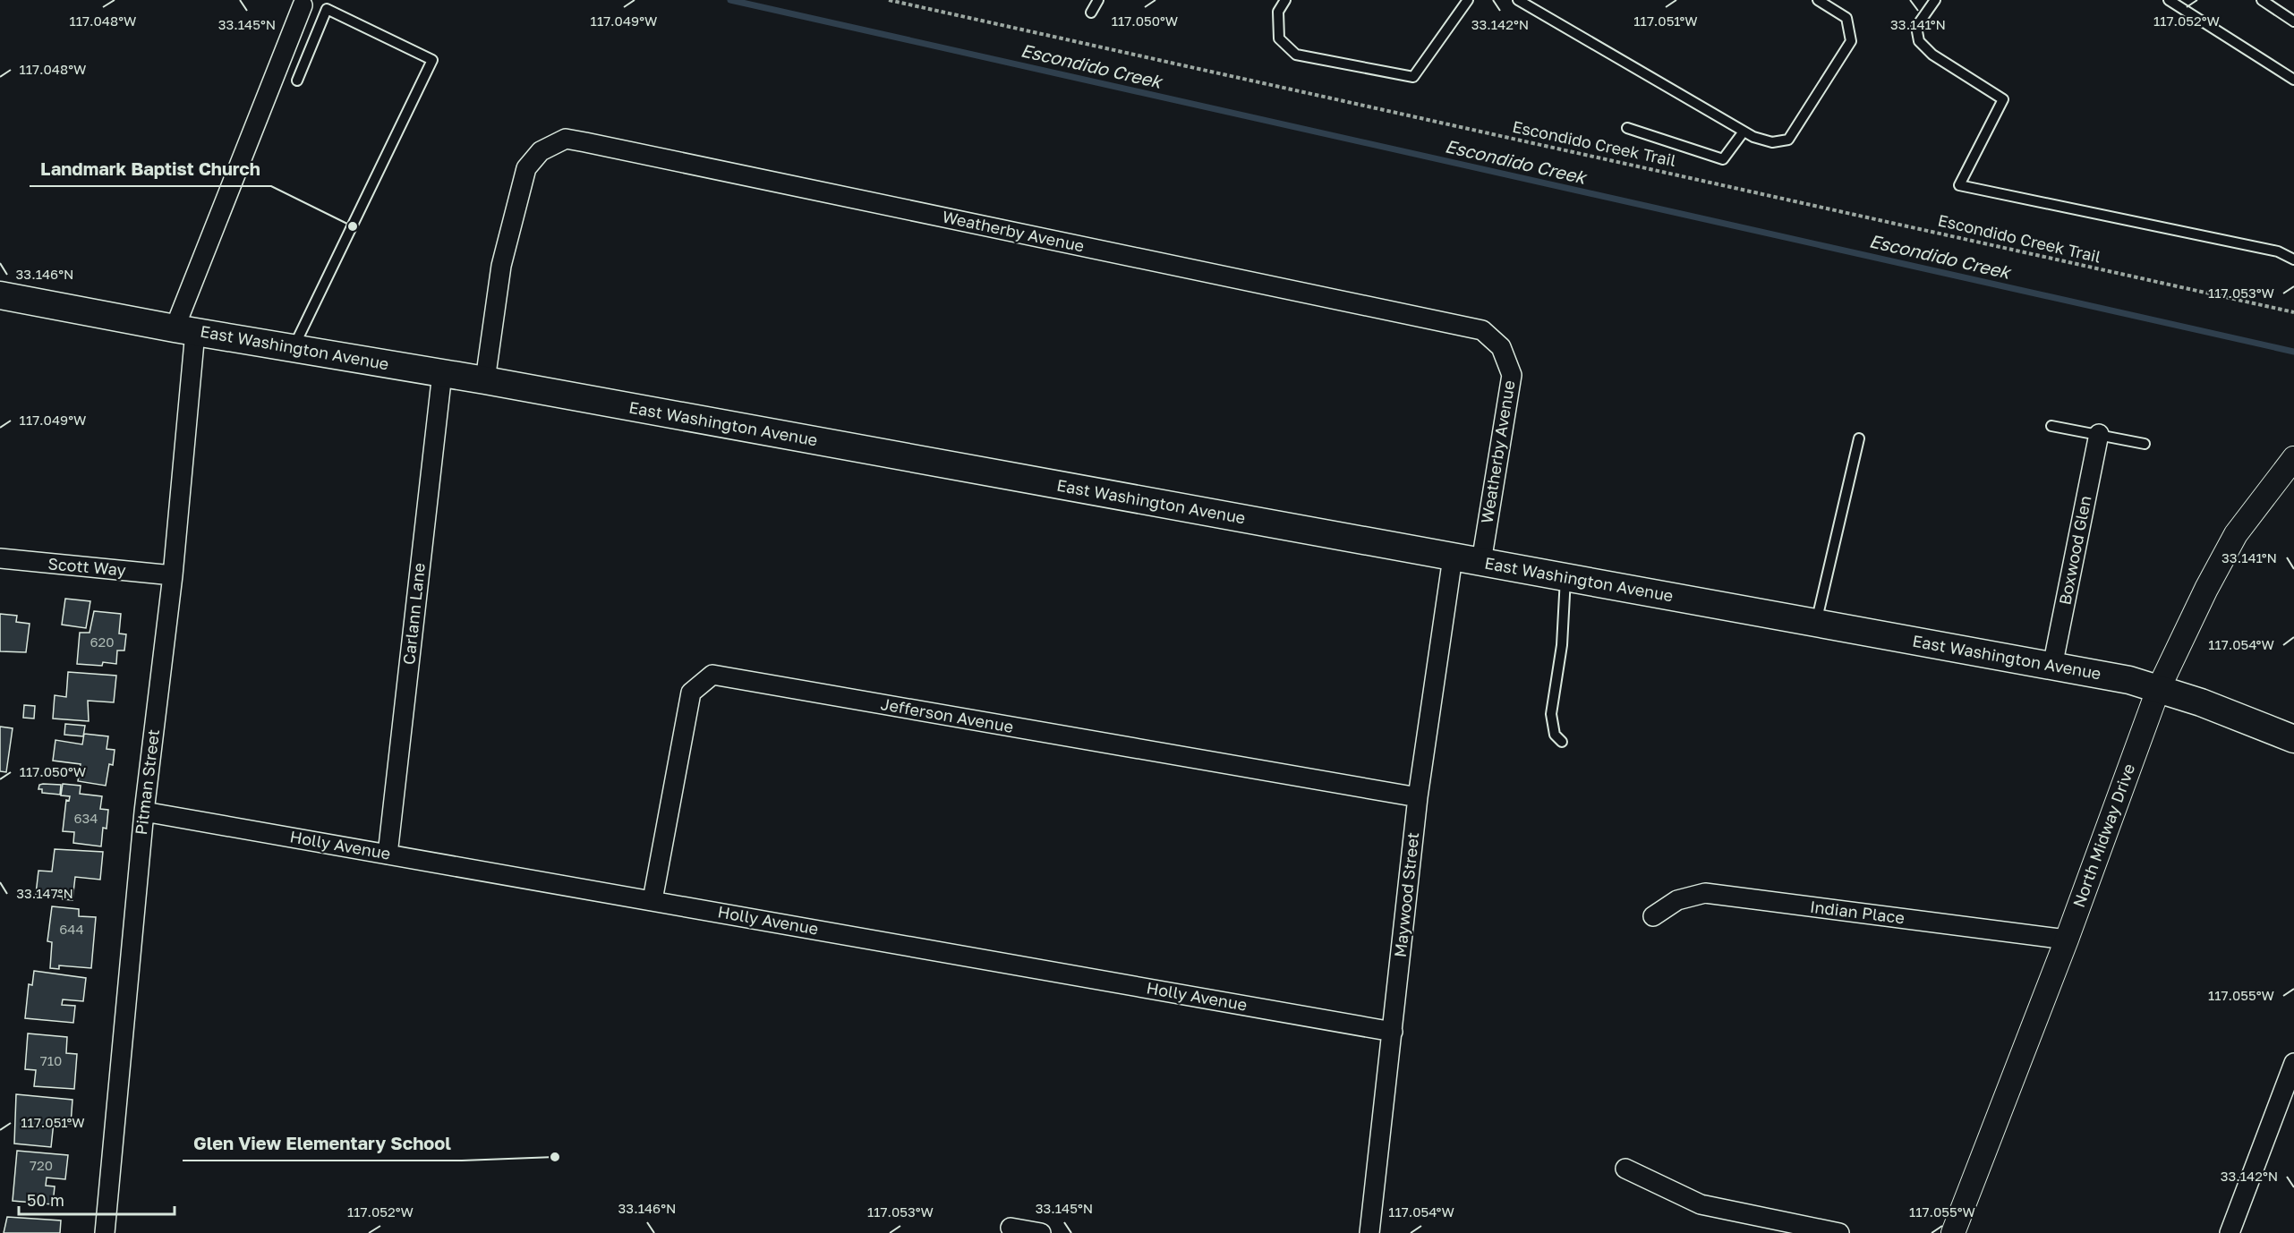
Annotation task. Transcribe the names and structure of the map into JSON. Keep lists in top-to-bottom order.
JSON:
{
  "streets": {
    "main road": ["East Washington Avenue"],
    "street": [
      "Weatherby Avenue",
      "Boxwood Glen",
      "Scott Way",
      "Carlann Lane",
      "Jefferson Avenue",
      "Pitman Street",
      "North Midway Drive",
      "Holly Avenue",
      "Maywood Street",
      "Indian Place"
    ],
    "path": ["Escondido Creek Trail"]
  },
  "crossings": [
    ["Weatherby Avenue", "East Washington Avenue"],
    ["East Washington Avenue", "Boxwood Glen"],
    ["East Washington Avenue", "Carlann Lane"],
    ["East Washington Avenue", "Pitman Street"],
    ["East Washington Avenue", "North Midway Drive"],
    ["East Washington Avenue", "Maywood Street"],
    ["Scott Way", "Pitman Street"],
    ["Carlann Lane", "Holly Avenue"],
    ["Jefferson Avenue", "Holly Avenue"],
    ["Jefferson Avenue", "Maywood Street"],
    ["Pitman Street", "Holly Avenue"],
    ["North Midway Drive", "Indian Place"],
    ["Holly Avenue", "Maywood Street"]
  ],
  "water": ["Escondido Creek"],
  "places": ["Landmark Baptist Church", "Glen View Elementary School"],
  "house_numbers": [
    "620",
    "634",
    "644",
    "710",
    "720"
  ],
  "scale_bar": "50 m",
  "coordinates": [
    "117.048°W",
    "117.049°W",
    "117.050°W",
    "117.051°W",
    "117.052°W",
    "33.145°N",
    "33.142°N",
    "33.141°N",
    "33.146°N",
    "117.053°W",
    "117.054°W",
    "33.147°N",
    "117.055°W"
  ]
}
